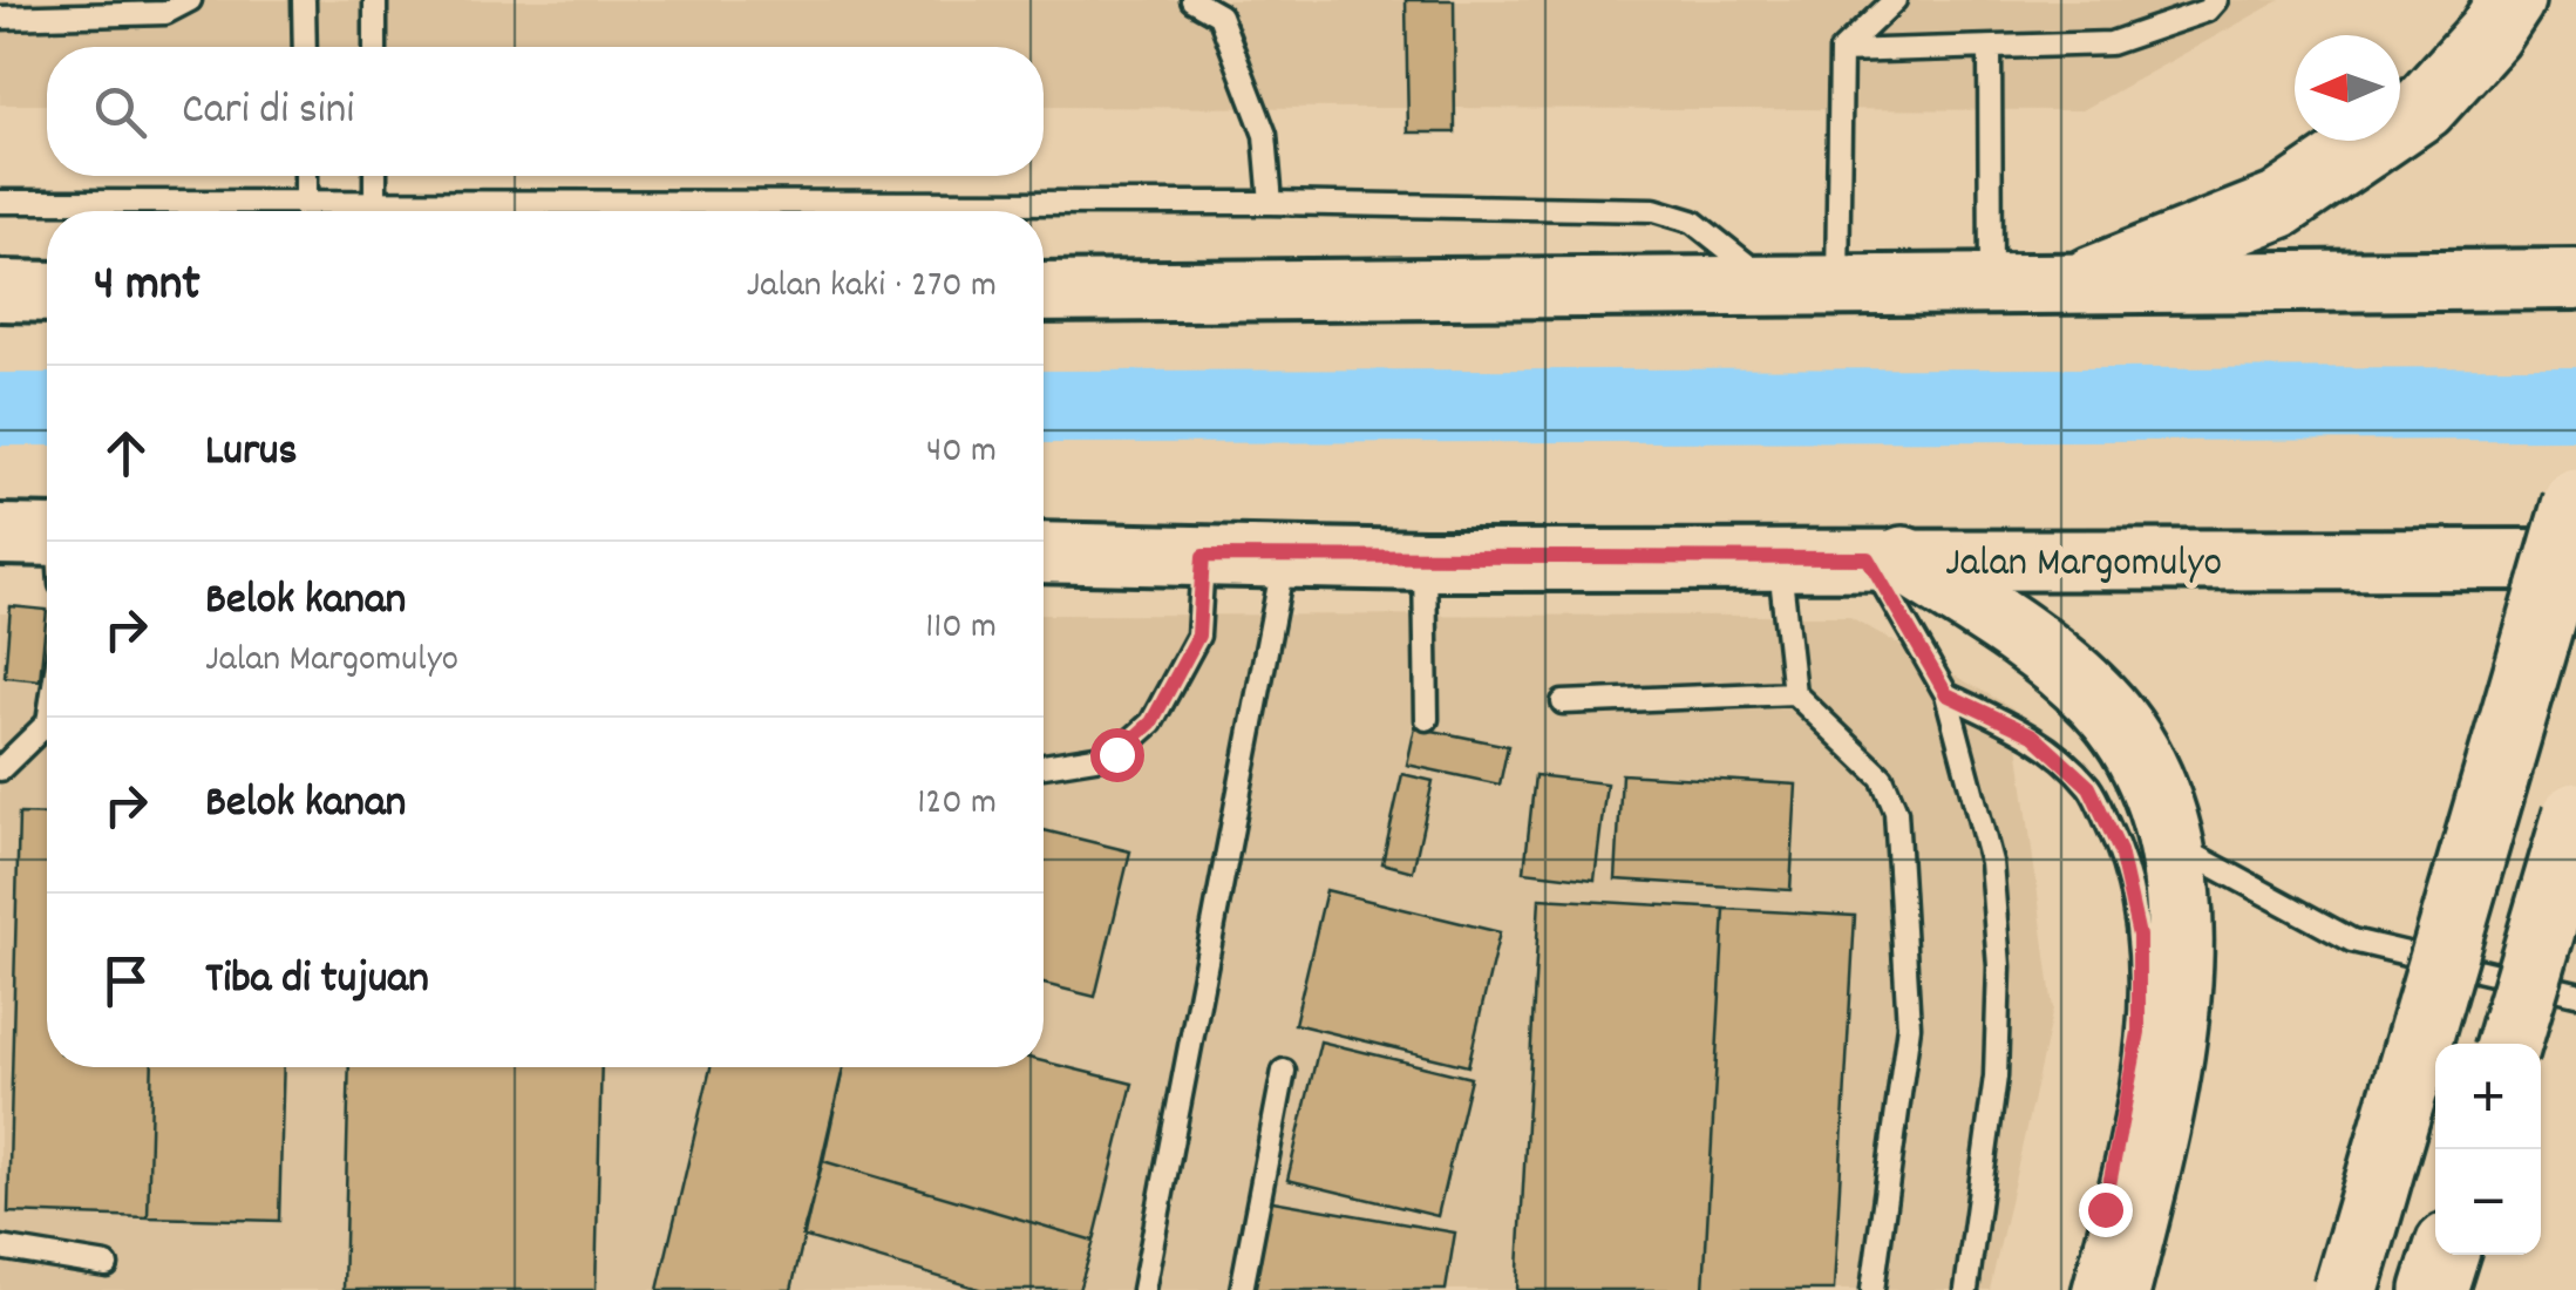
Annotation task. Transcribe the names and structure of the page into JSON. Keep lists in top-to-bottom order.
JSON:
{
  "streets": {
    "main road": ["Jalan Margomulyo"]
  },
  "north": "left",
  "page": {
    "search": "Cari di sini",
    "heading": ["4 mnt", "Jalan kaki · 270 m"],
    "list": [
      ["Lurus", "40 m"],
      ["Belok kanan", "Jalan Margomulyo", "110 m"],
      ["Belok kanan", "120 m"],
      "Tiba di tujuan"
    ],
    "map_buttons": ["+", "−"]
  }
}
